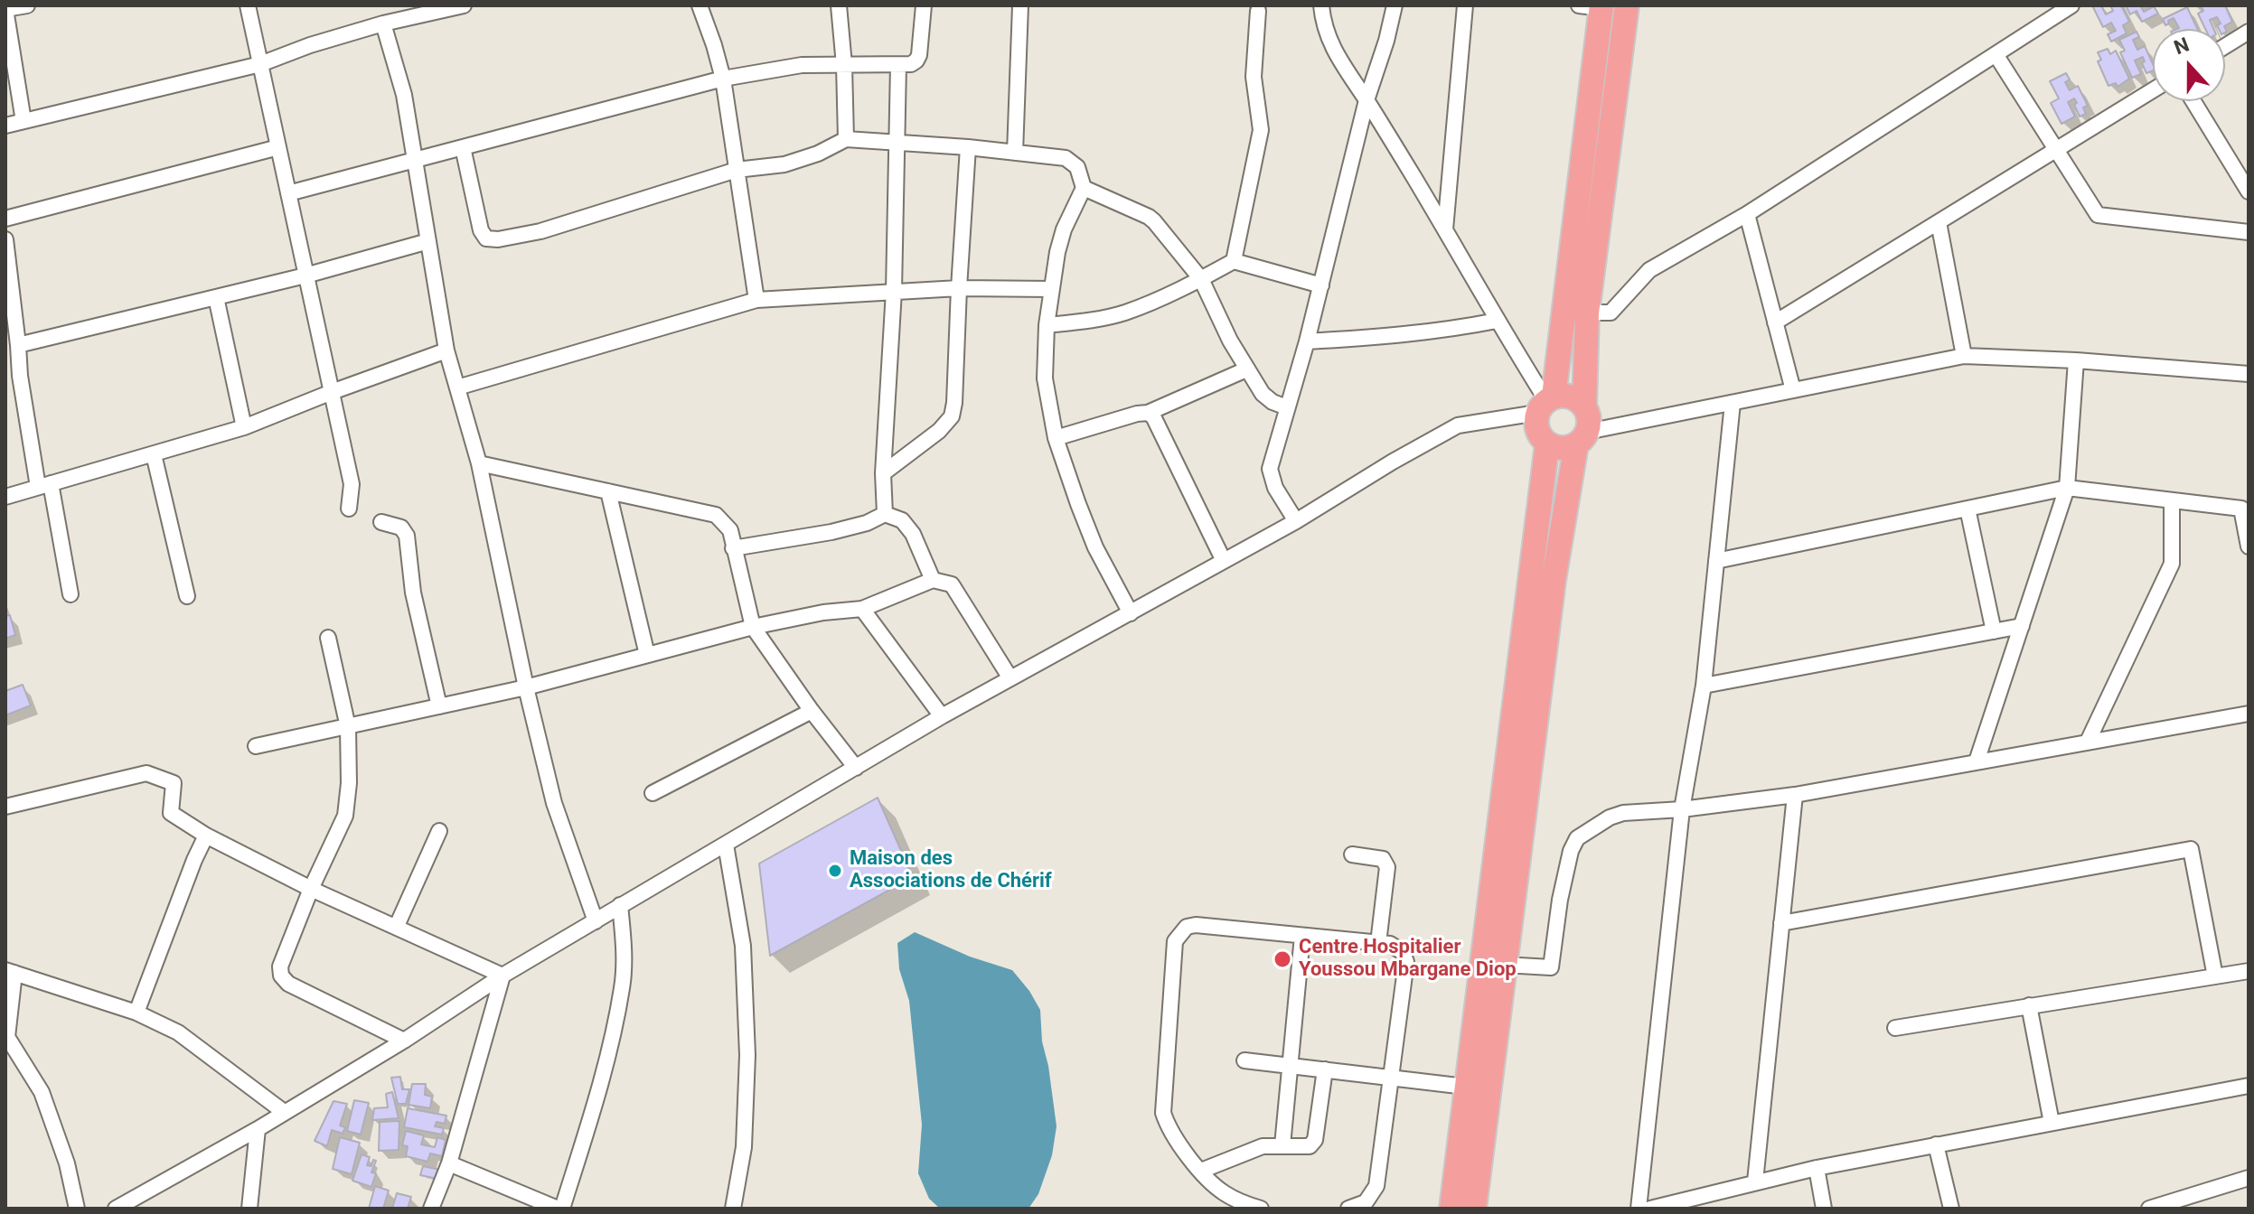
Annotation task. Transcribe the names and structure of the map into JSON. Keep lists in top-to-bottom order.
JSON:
{
  "places": ["Maison des Associations de Chérif", "Centre Hospitalier Youssou Mbargane Diop"],
  "north": "top"
}
